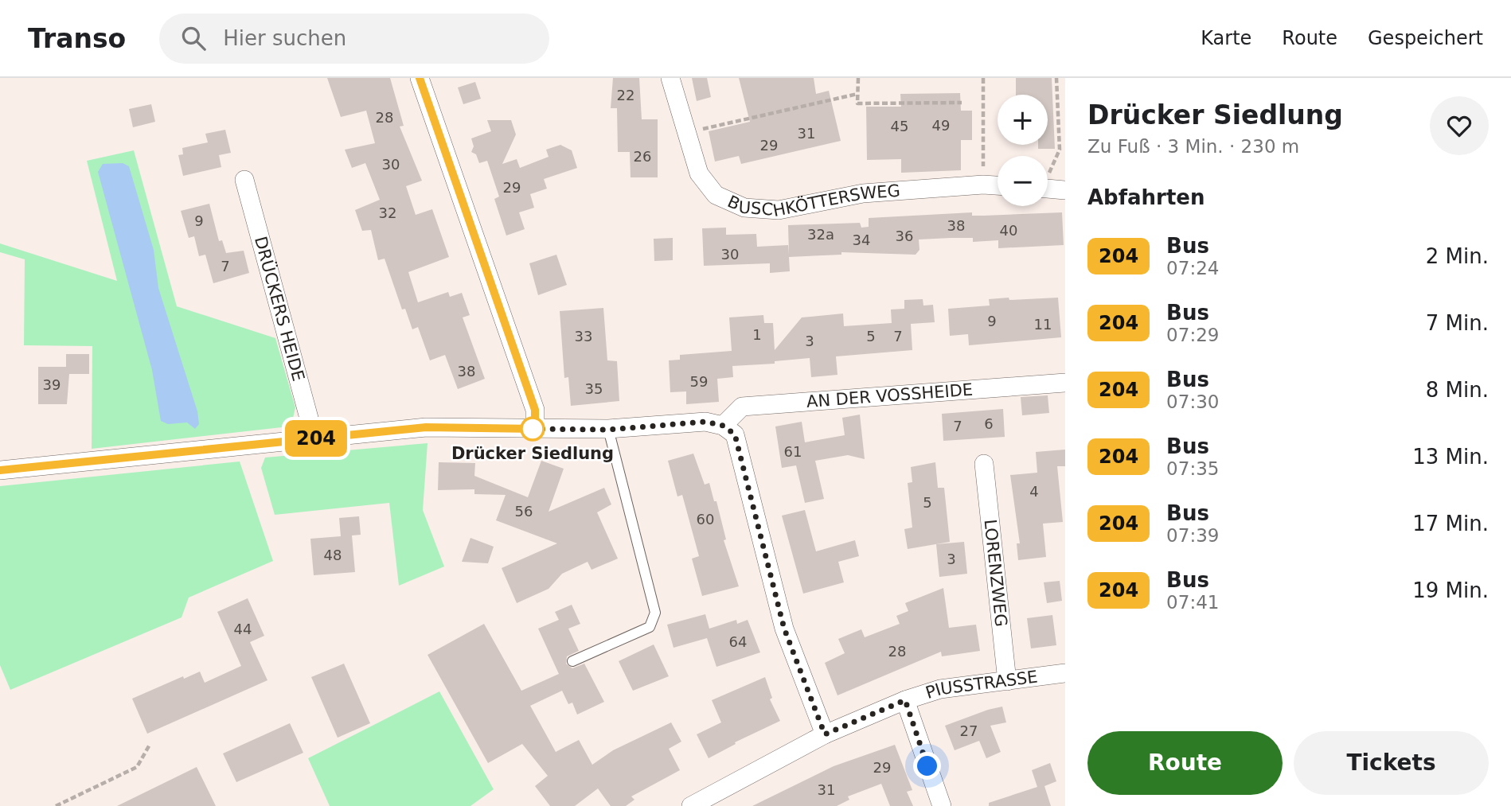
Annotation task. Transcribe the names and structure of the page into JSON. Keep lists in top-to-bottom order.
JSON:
{
  "streets": {
    "street": [
      "BUSCHKÖTTERSWEG",
      "DRÜCKERS HEIDE",
      "AN DER VOSSHEIDE",
      "LORENZWEG",
      "PIUSSTRASSE"
    ]
  },
  "crossings": [
    ["LORENZWEG", "PIUSSTRASSE"]
  ],
  "places": ["Drücker Siedlung"],
  "lines": ["bus line 204"],
  "house_numbers": [
    "22",
    "28",
    "49",
    "45",
    "31",
    "29",
    "26",
    "30",
    "29",
    "32",
    "9",
    "38",
    "40",
    "32a",
    "36",
    "34",
    "30",
    "7",
    "9",
    "11",
    "1",
    "33",
    "5",
    "7",
    "3",
    "38",
    "59",
    "39",
    "35",
    "6",
    "7",
    "61",
    "4",
    "5",
    "56",
    "60",
    "48",
    "3",
    "44",
    "64",
    "28",
    "27",
    "29",
    "31"
  ],
  "page": {
    "header": "Transo",
    "search": "Hier suchen",
    "nav": ["Karte", "Route", "Gespeichert"],
    "on_map": "204",
    "heading": [
      ["Drücker Siedlung", "Zu Fuß · 3 Min. · 230 m"],
      "Abfahrten"
    ],
    "map_buttons": ["+", "−"],
    "list": [
      {
        "mark": "204",
        "name": "Bus",
        "note": "07:24",
        "value": "2 Min."
      },
      {
        "mark": "204",
        "name": "Bus",
        "note": "07:29",
        "value": "7 Min."
      },
      {
        "mark": "204",
        "name": "Bus",
        "note": "07:30",
        "value": "8 Min."
      },
      {
        "mark": "204",
        "name": "Bus",
        "note": "07:35",
        "value": "13 Min."
      },
      {
        "mark": "204",
        "name": "Bus",
        "note": "07:39",
        "value": "17 Min."
      },
      {
        "mark": "204",
        "name": "Bus",
        "note": "07:41",
        "value": "19 Min."
      }
    ],
    "buttons": ["Route", "Tickets"]
  }
}
